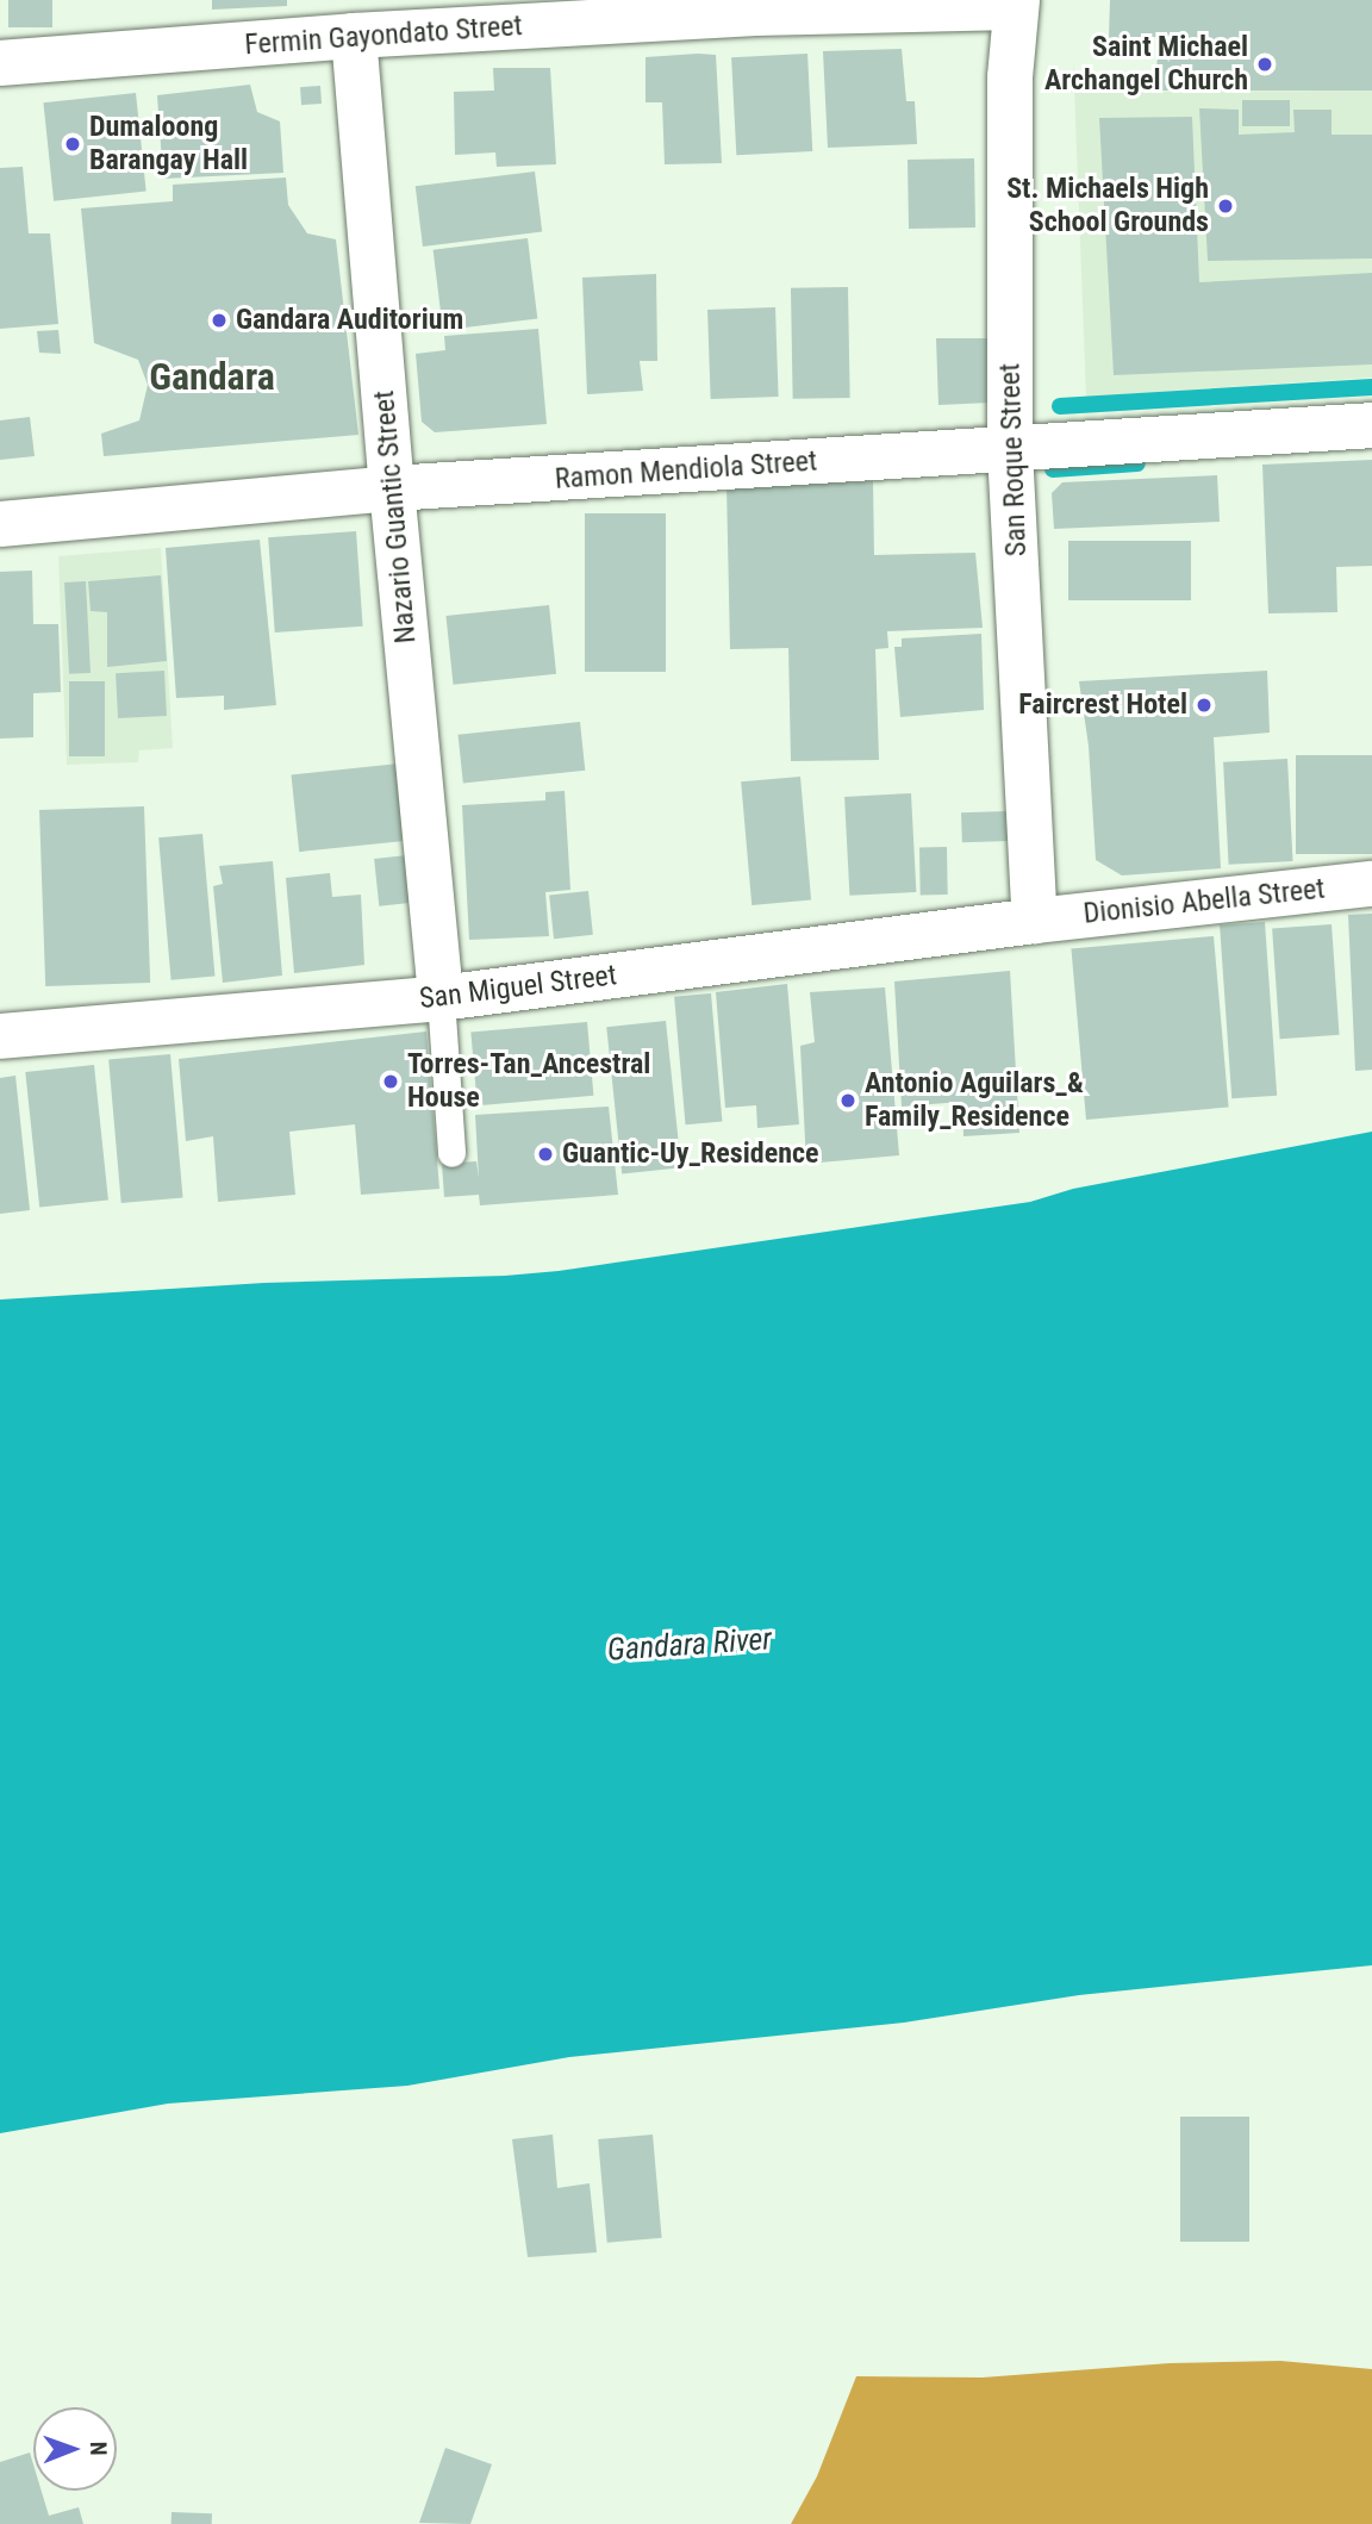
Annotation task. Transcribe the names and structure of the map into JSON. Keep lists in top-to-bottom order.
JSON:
{
  "streets": {
    "street": [
      "Fermin Gayondato Street",
      "San Roque Street",
      "Ramon Mendiola Street",
      "Nazario Guantic Street",
      "Dionisio Abella Street",
      "San Miguel Street"
    ]
  },
  "crossings": [
    ["Fermin Gayondato Street", "San Roque Street"],
    ["Fermin Gayondato Street", "Nazario Guantic Street"],
    ["San Roque Street", "Ramon Mendiola Street"],
    ["San Roque Street", "Dionisio Abella Street"],
    ["San Roque Street", "San Miguel Street"],
    ["Ramon Mendiola Street", "Nazario Guantic Street"],
    ["Nazario Guantic Street", "San Miguel Street"],
    ["Dionisio Abella Street", "San Miguel Street"]
  ],
  "districts": ["Gandara"],
  "water": ["Gandara River"],
  "places": [
    "Saint Michael Archangel Church",
    "Dumaloong Barangay Hall",
    "St. Michaels High School Grounds",
    "Gandara Auditorium",
    "Faircrest Hotel",
    "Torres-Tan_Ancestral House",
    "Antonio Aguilars_& Family_Residence",
    "Guantic-Uy_Residence"
  ],
  "north": "right"
}
